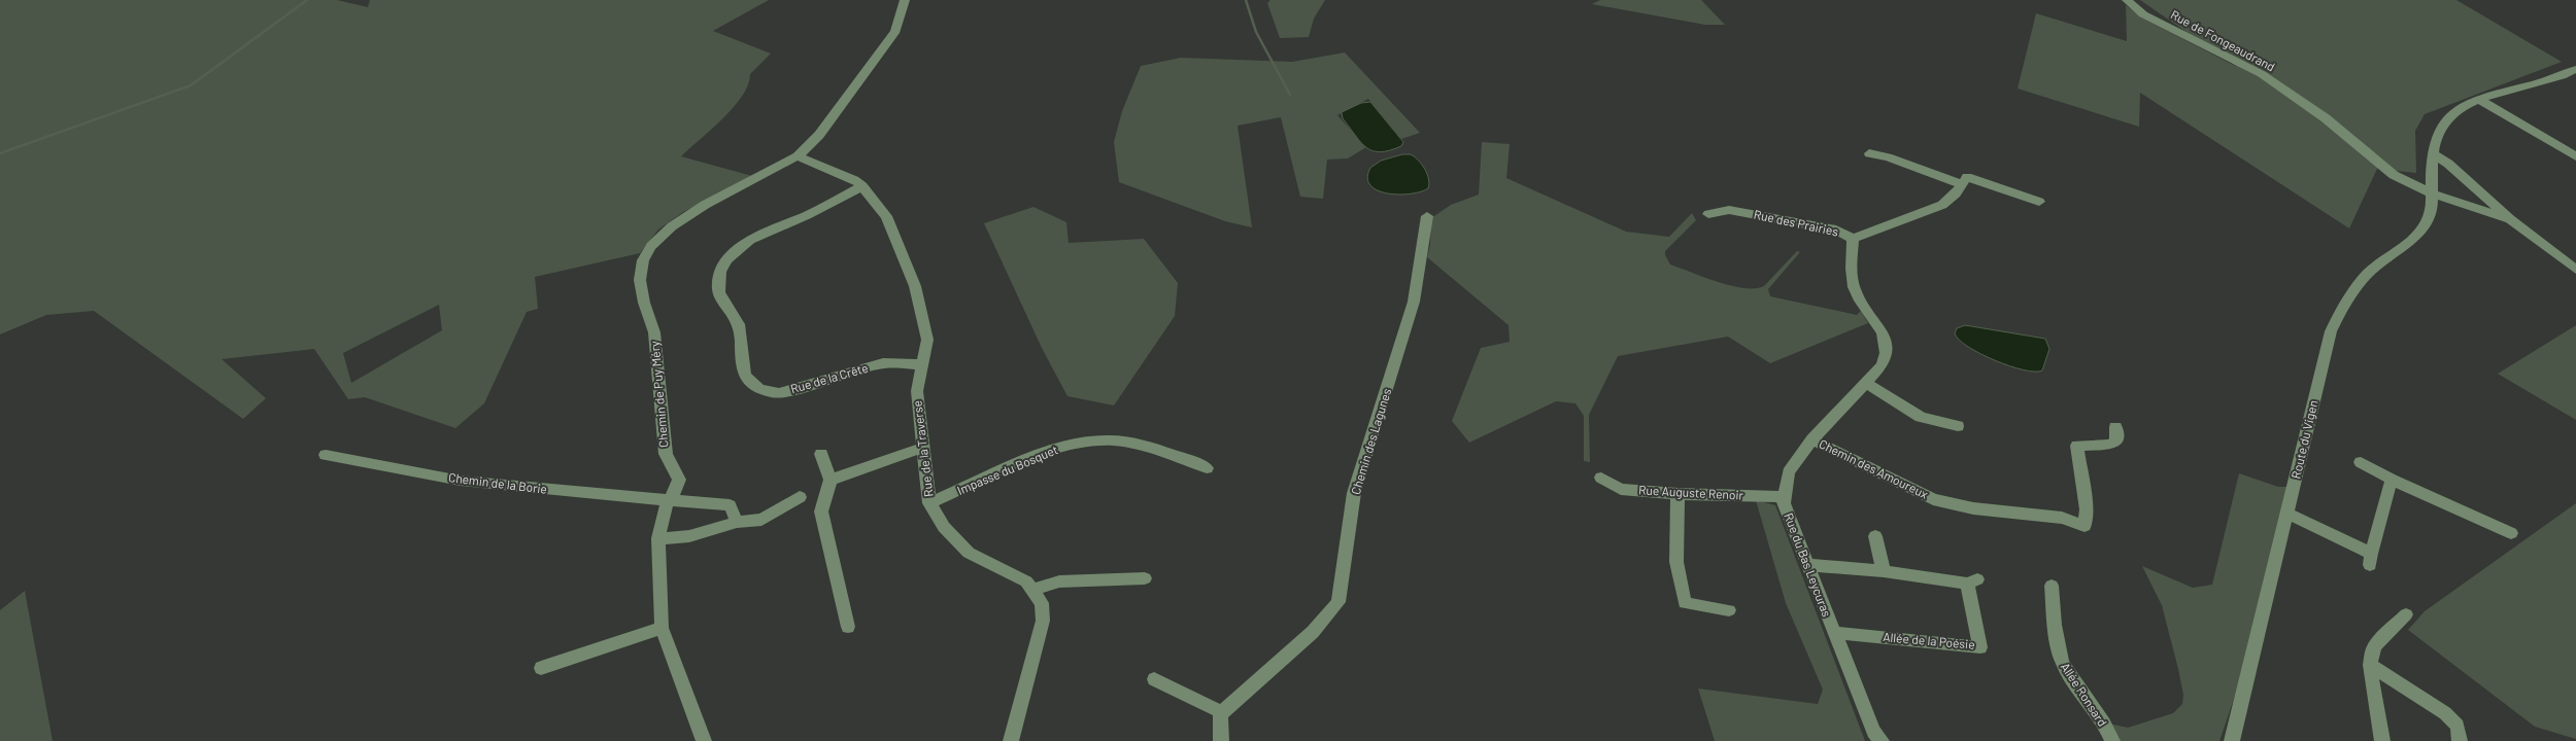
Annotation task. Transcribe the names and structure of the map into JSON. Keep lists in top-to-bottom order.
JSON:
{
  "streets": {
    "street": [
      "Rue de Fongeaudrand",
      "Rue des Prairies",
      "Rue de la Crête",
      "Chemin de Puy Méry",
      "Route du Vigen",
      "Chemin des Lagunes",
      "Rue de la Traverse",
      "Chemin des Amoureux",
      "Impasse du Bosquet",
      "Chemin de la Borie",
      "Rue Auguste Renoir",
      "Rue du Bas Leycuras",
      "Allée de la Poésie",
      "Allée Ronsard"
    ]
  },
  "crossings": [
    ["Rue de Fongeaudrand", "Route du Vigen"],
    ["Rue des Prairies", "Rue du Bas Leycuras"],
    ["Rue de la Crête", "Rue de la Traverse"],
    ["Chemin de Puy Méry", "Rue de la Traverse"],
    ["Chemin de Puy Méry", "Chemin de la Borie"],
    ["Rue de la Traverse", "Impasse du Bosquet"],
    ["Chemin des Amoureux", "Rue du Bas Leycuras"],
    ["Rue Auguste Renoir", "Rue du Bas Leycuras"],
    ["Rue du Bas Leycuras", "Allée de la Poésie"]
  ]
}
